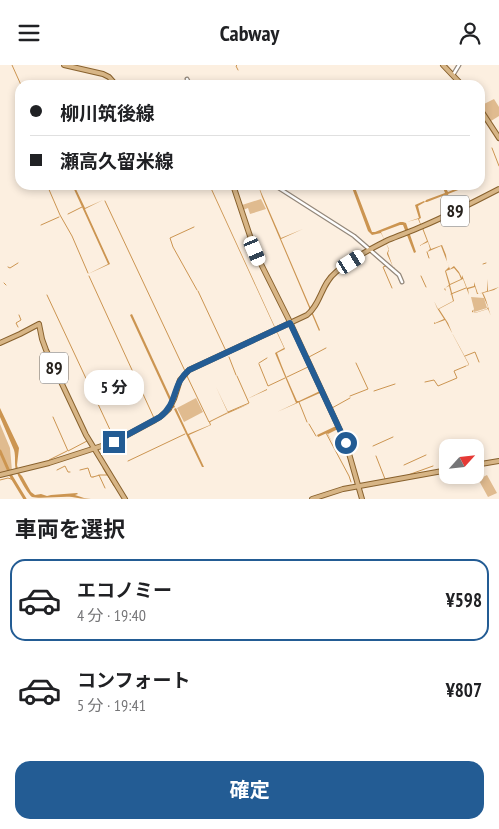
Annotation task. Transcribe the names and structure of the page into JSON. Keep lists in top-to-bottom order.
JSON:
{
  "streets": {
    "main road": ["89"]
  },
  "north": "top right",
  "page": {
    "header": "Cabway",
    "banner": ["柳川筑後線", "瀬高久留米線"],
    "bubble": "5 分",
    "heading": "車両を選択",
    "list": [
      {
        "name": "エコノミー",
        "note": "4 分 · 19:40",
        "value": "¥598"
      },
      {
        "name": "コンフォート",
        "note": "5 分 · 19:41",
        "value": "¥807"
      }
    ],
    "buttons": "確定"
  }
}
